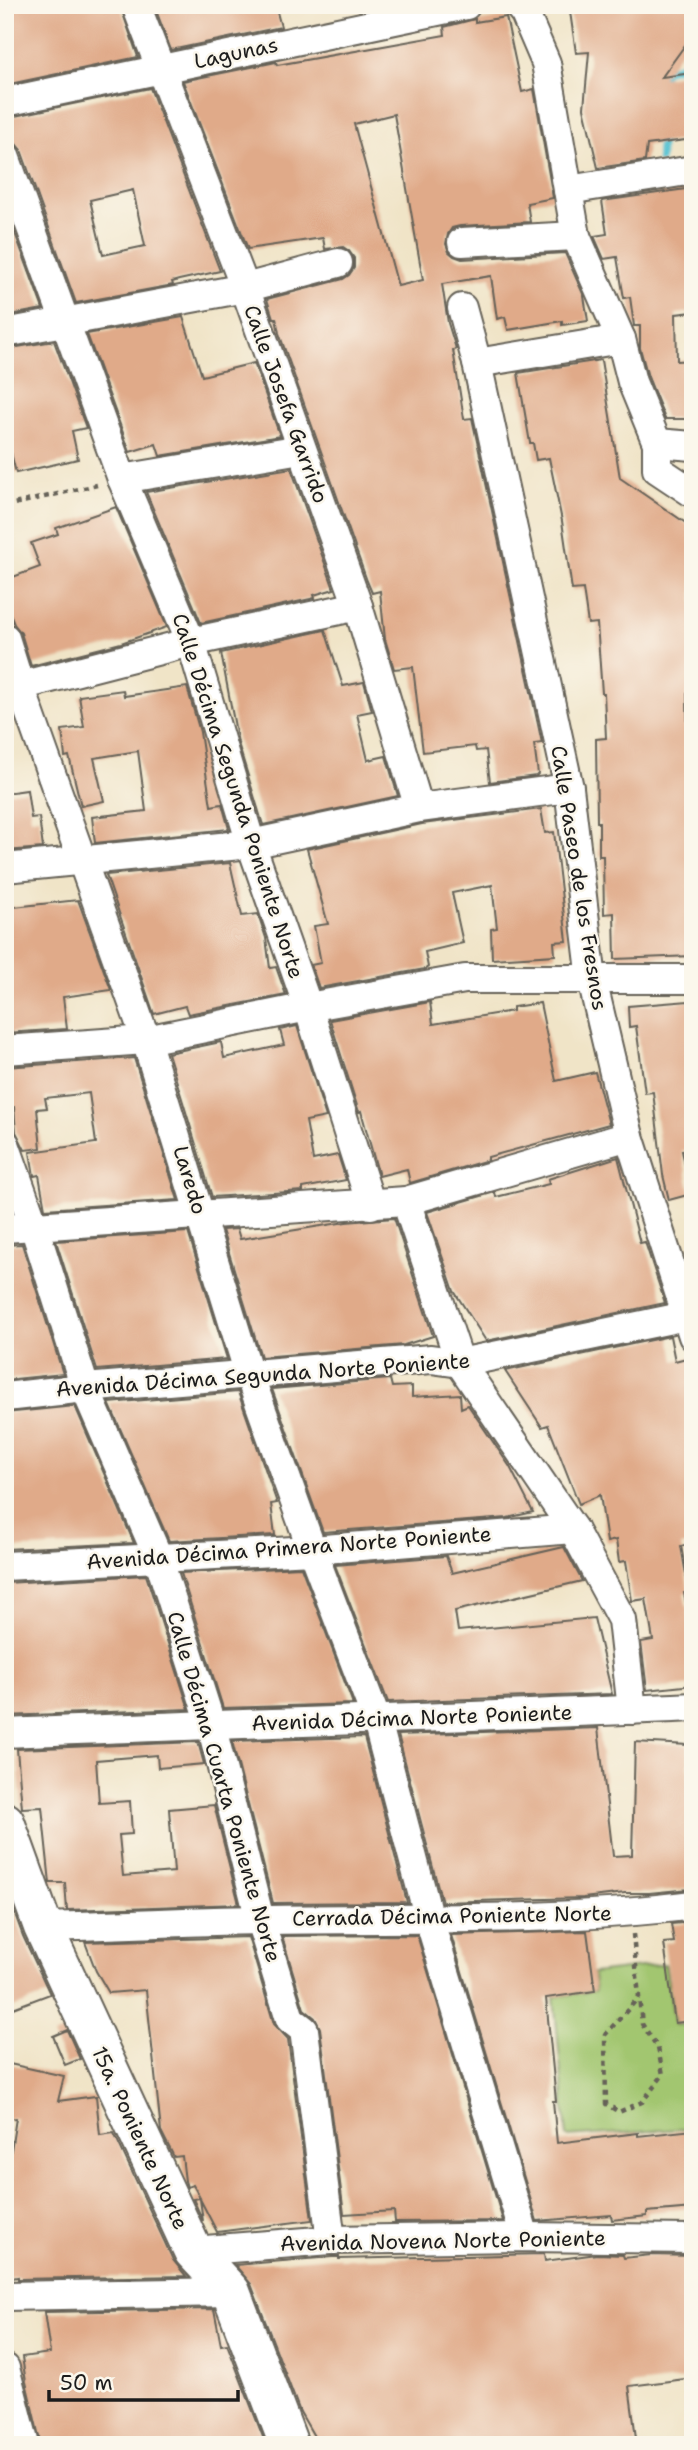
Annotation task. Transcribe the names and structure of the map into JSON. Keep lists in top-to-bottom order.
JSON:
{
  "streets": {
    "street": [
      "Lagunas",
      "Calle Josefa Garrido",
      "Calle Décima Segunda Poniente Norte",
      "Calle Paseo de los Fresnos",
      "Laredo",
      "Avenida Décima Segunda Norte Poniente",
      "Avenida Décima Primera Norte Poniente",
      "Avenida Décima Norte Poniente",
      "Calle Décima Cuarta Poniente Norte",
      "Cerrada Décima Poniente Norte",
      "15a. Poniente Norte",
      "Avenida Novena Norte Poniente"
    ]
  },
  "crossings": [
    ["Lagunas", "Calle Josefa Garrido"],
    ["Calle Paseo de los Fresnos", "Avenida Décima Segunda Norte Poniente"],
    ["Laredo", "Avenida Décima Segunda Norte Poniente"],
    ["Laredo", "Avenida Décima Primera Norte Poniente"],
    ["Laredo", "Avenida Décima Norte Poniente"],
    ["Laredo", "Cerrada Décima Poniente Norte"],
    ["Laredo", "Avenida Novena Norte Poniente"],
    ["Avenida Décima Segunda Norte Poniente", "Calle Décima Cuarta Poniente Norte"],
    ["Avenida Décima Primera Norte Poniente", "Calle Décima Cuarta Poniente Norte"],
    ["Avenida Décima Norte Poniente", "Calle Décima Cuarta Poniente Norte"],
    ["Calle Décima Cuarta Poniente Norte", "Cerrada Décima Poniente Norte"],
    ["Calle Décima Cuarta Poniente Norte", "Avenida Novena Norte Poniente"],
    ["Cerrada Décima Poniente Norte", "15a. Poniente Norte"],
    ["15a. Poniente Norte", "Avenida Novena Norte Poniente"]
  ],
  "scale_bar": "50 m"
}
